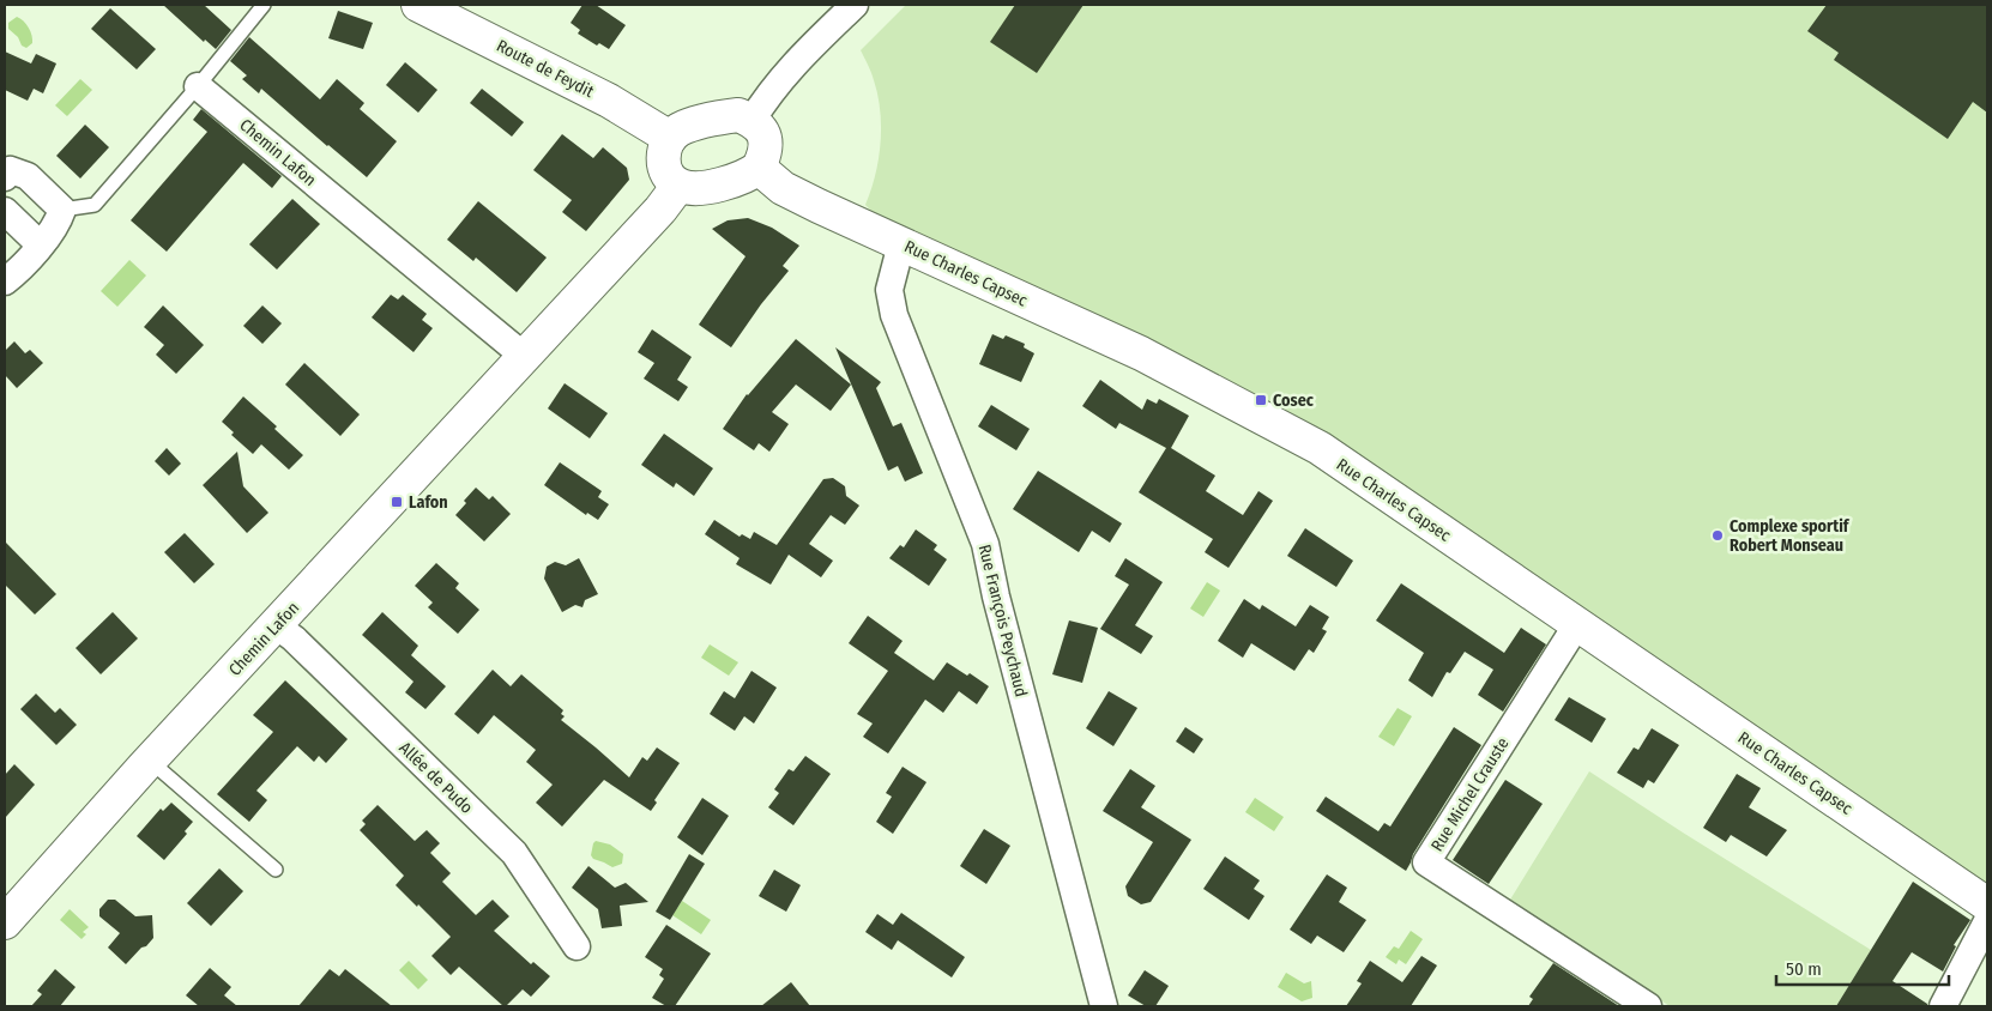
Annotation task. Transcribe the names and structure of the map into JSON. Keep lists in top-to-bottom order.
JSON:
{
  "streets": {
    "street": [
      "Route de Feydit",
      "Chemin Lafon",
      "Rue Charles Capsec",
      "Rue François Peychaud",
      "Allée de Pudo",
      "Rue Michel Crauste"
    ]
  },
  "crossings": [
    ["Route de Feydit", "Chemin Lafon"],
    ["Route de Feydit", "Rue Charles Capsec"],
    ["Chemin Lafon", "Rue Charles Capsec"],
    ["Chemin Lafon", "Allée de Pudo"],
    ["Rue Charles Capsec", "Rue François Peychaud"],
    ["Rue Charles Capsec", "Rue Michel Crauste"]
  ],
  "places": {
    "transit": ["Cosec", "Lafon"],
    "other": ["Complexe sportif Robert Monseau"]
  },
  "scale_bar": "50 m"
}
